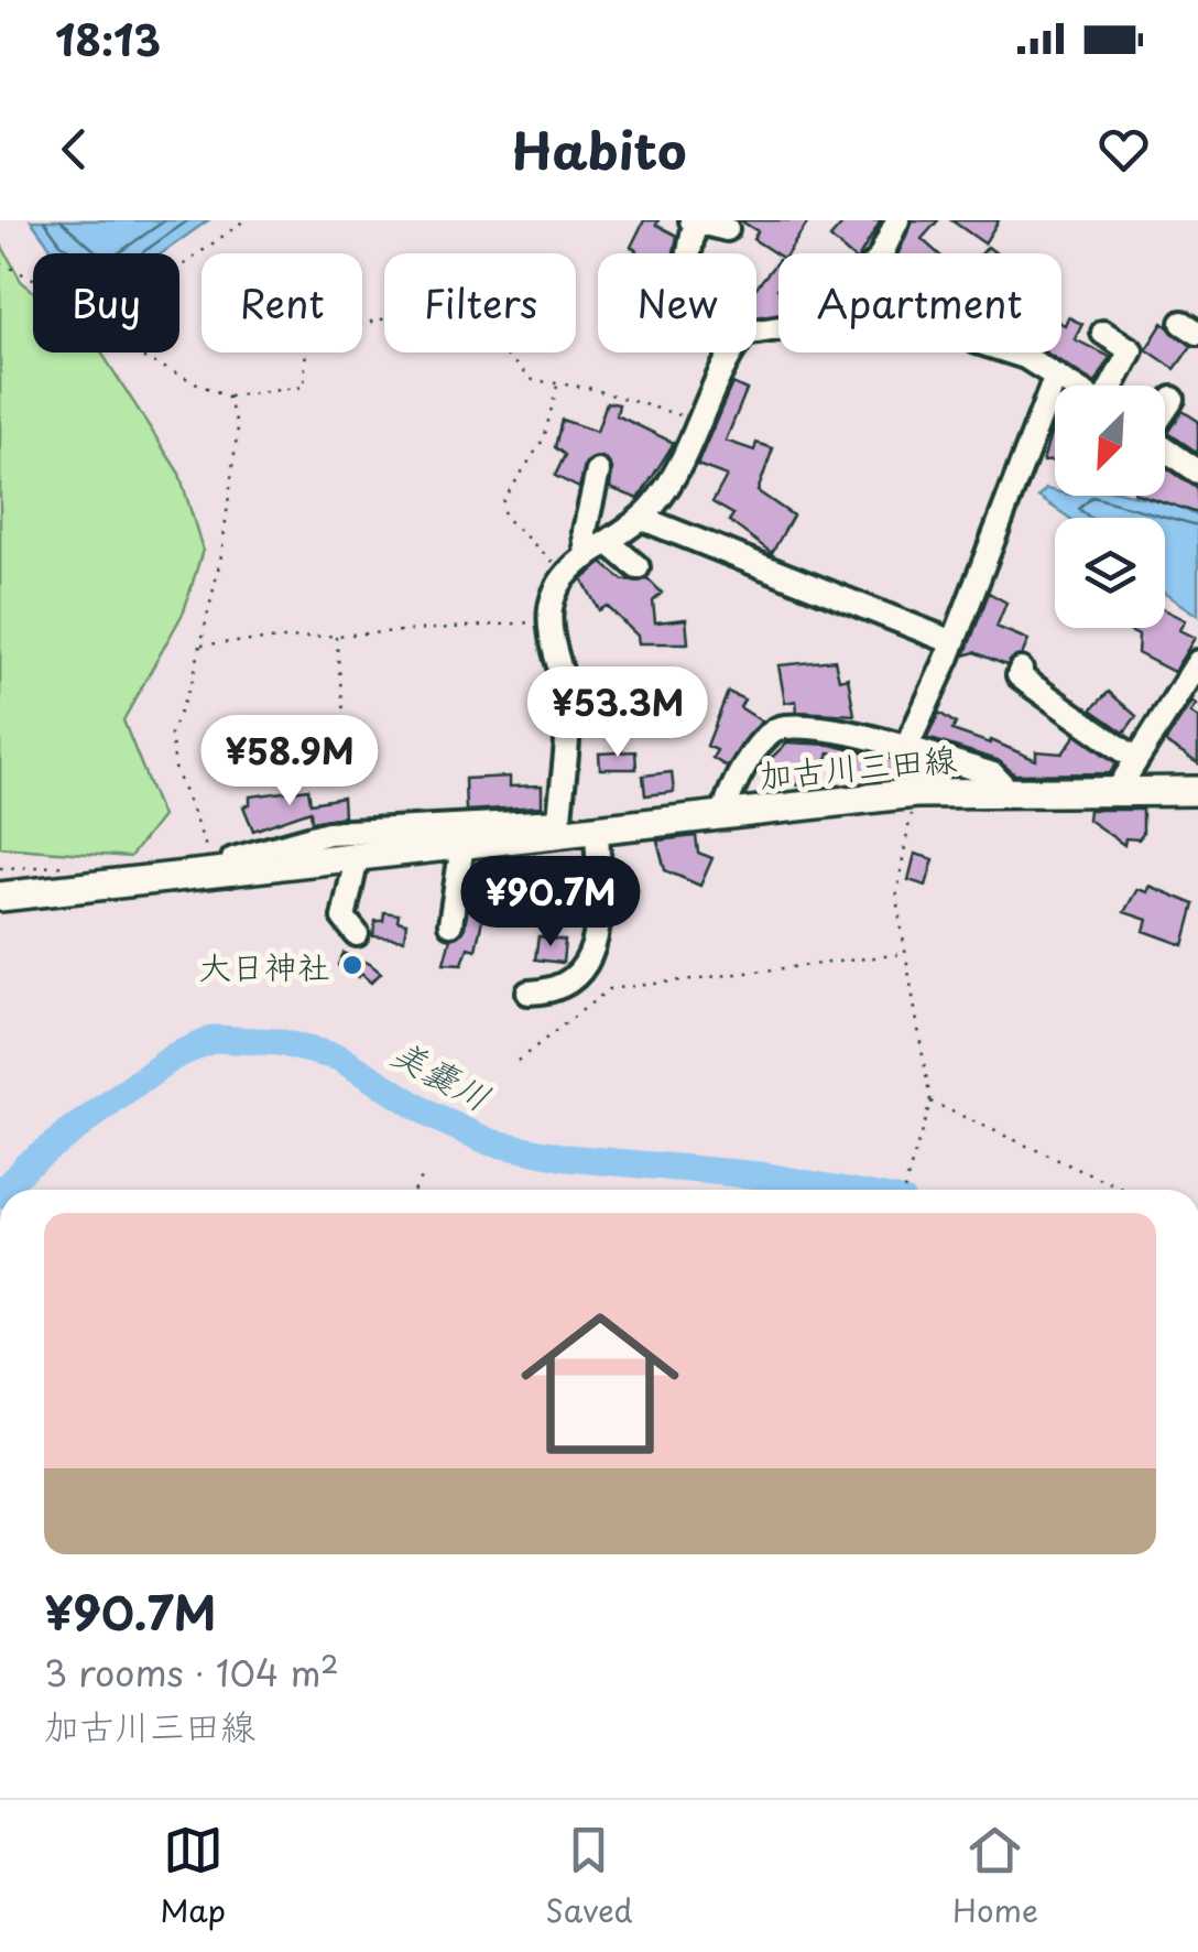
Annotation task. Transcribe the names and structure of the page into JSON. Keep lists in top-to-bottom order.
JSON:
{
  "streets": {
    "main road": ["加古川三田線"]
  },
  "water": ["美嚢川"],
  "places": ["大日神社"],
  "north": "bottom left",
  "page": {
    "status": "18:13",
    "header": "Habito",
    "chip": [
      "Buy",
      "Rent",
      "Filters",
      "New",
      "Apartment"
    ],
    "price": ["¥53.3M", "¥58.9M", "¥90.7M"],
    "list": [
      {
        "name": "¥90.7M",
        "note": "3 rooms · 104 m² · 加古川三田線"
      }
    ],
    "tabs": ["Map", "Saved", "Home"]
  }
}
